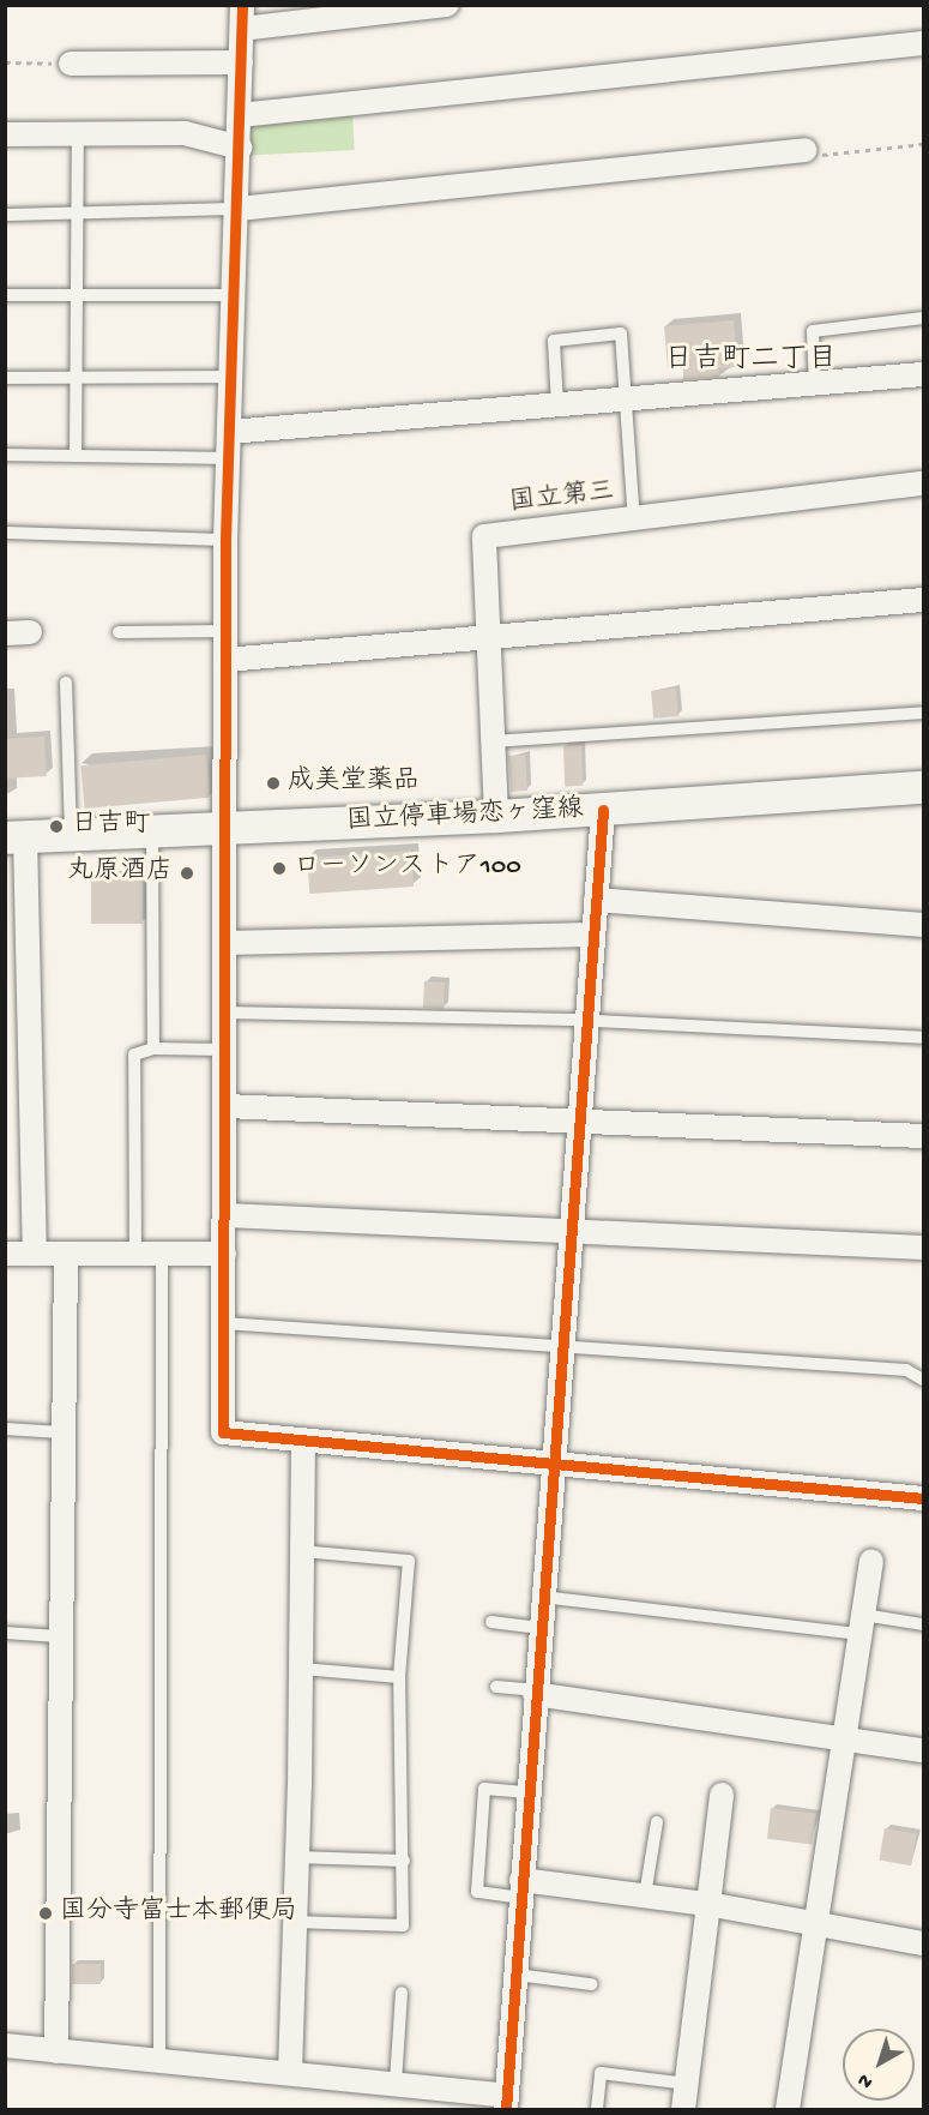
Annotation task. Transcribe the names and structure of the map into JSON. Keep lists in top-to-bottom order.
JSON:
{
  "streets": {
    "main road": ["国立停車場恋ヶ窪線"],
    "street": ["国立第三"]
  },
  "crossings": [
    ["国立第三", "国立停車場恋ヶ窪線"]
  ],
  "districts": ["日吉町二丁目"],
  "places": [
    "成美堂薬品",
    "日吉町",
    "ローソンストア100",
    "丸原酒店",
    "国分寺富士本郵便局"
  ],
  "north": "bottom left"
}
